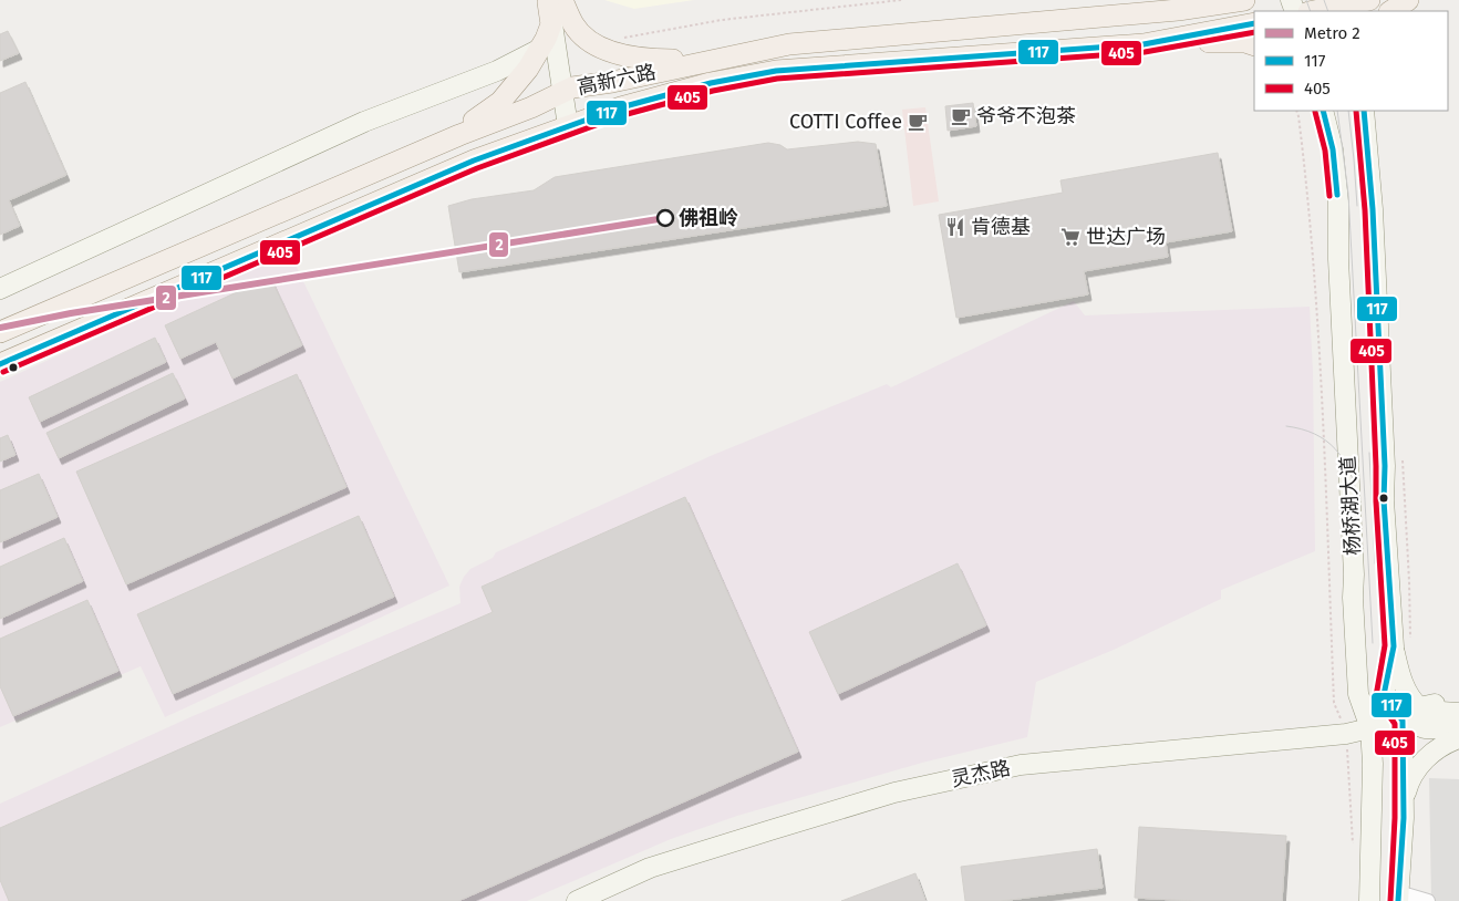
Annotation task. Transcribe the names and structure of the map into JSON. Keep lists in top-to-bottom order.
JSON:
{
  "streets": {
    "main road": ["高新六路", "杨桥湖大道", "灵杰路"]
  },
  "crossings": [
    ["杨桥湖大道", "灵杰路"]
  ],
  "places": {
    "cafe": ["爷爷不泡茶", "COTTI Coffee"],
    "other": ["佛祖岭"],
    "restaurant": ["肯德基"],
    "supermarket": ["世达广场"]
  },
  "lines": ["transit line 117", "transit line 405", "metro line 2"],
  "legend": ["Metro 2", "117", "405"]
}
